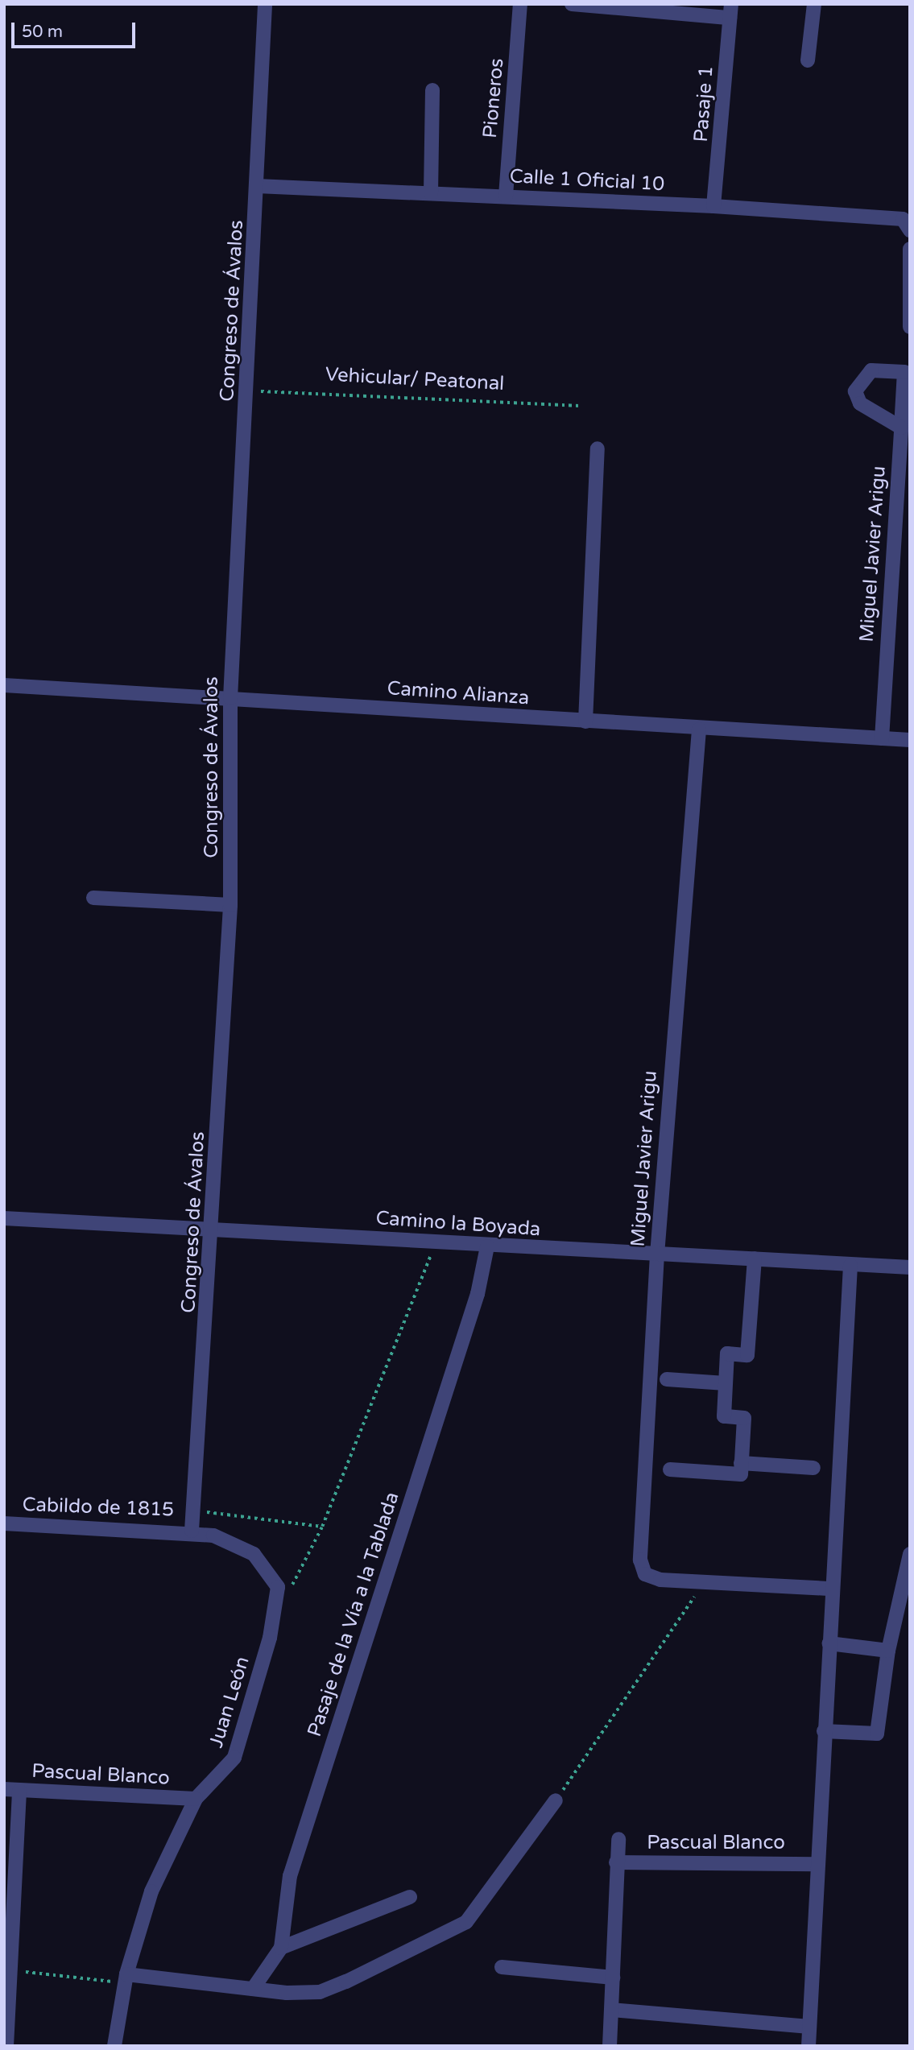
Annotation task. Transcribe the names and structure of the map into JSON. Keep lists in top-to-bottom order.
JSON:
{
  "streets": {
    "street": [
      "Pioneros",
      "Pasaje 1",
      "Calle 1 Oficial 10",
      "Congreso de Ávalos",
      "Miguel Javier Arigu",
      "Camino Alianza",
      "Camino la Boyada",
      "Cabildo de 1815",
      "Pasaje de la Vía a la Tablada",
      "Juan León",
      "Pascual Blanco"
    ],
    "path": ["Vehicular/ Peatonal"]
  },
  "crossings": [
    ["Pioneros", "Calle 1 Oficial 10"],
    ["Pasaje 1", "Calle 1 Oficial 10"],
    ["Calle 1 Oficial 10", "Congreso de Ávalos"],
    ["Congreso de Ávalos", "Vehicular/ Peatonal"],
    ["Congreso de Ávalos", "Camino Alianza"],
    ["Congreso de Ávalos", "Camino la Boyada"],
    ["Congreso de Ávalos", "Cabildo de 1815"],
    ["Miguel Javier Arigu", "Camino Alianza"],
    ["Miguel Javier Arigu", "Camino la Boyada"],
    ["Camino la Boyada", "Pasaje de la Vía a la Tablada"],
    ["Juan León", "Pascual Blanco"]
  ],
  "scale_bar": "50 m"
}
